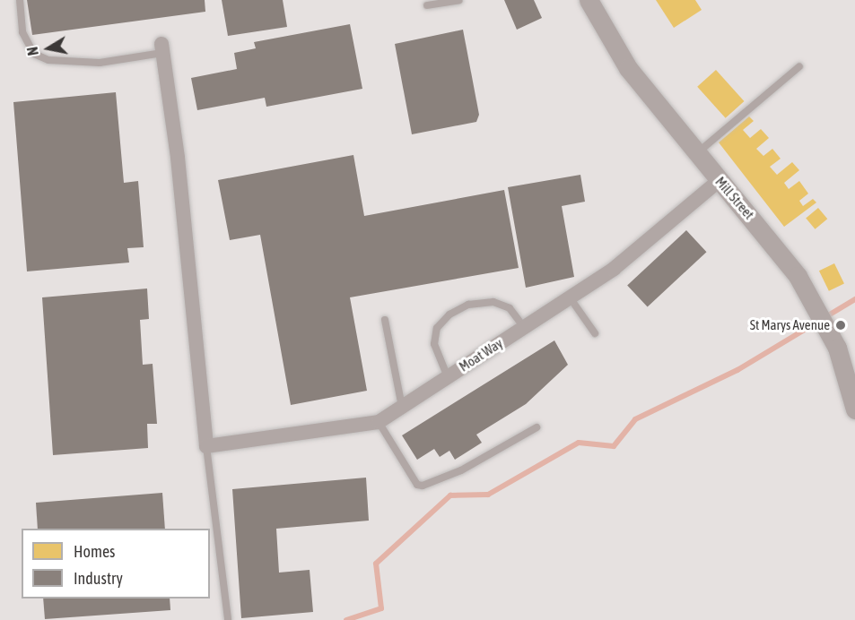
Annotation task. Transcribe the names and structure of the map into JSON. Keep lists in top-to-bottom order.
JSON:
{
  "streets": {
    "street": ["Mill Street", "Moat Way"]
  },
  "crossings": [
    ["Mill Street", "Moat Way"]
  ],
  "places": ["St Marys Avenue"],
  "legend": ["Homes", "Industry"],
  "north": "left"
}
